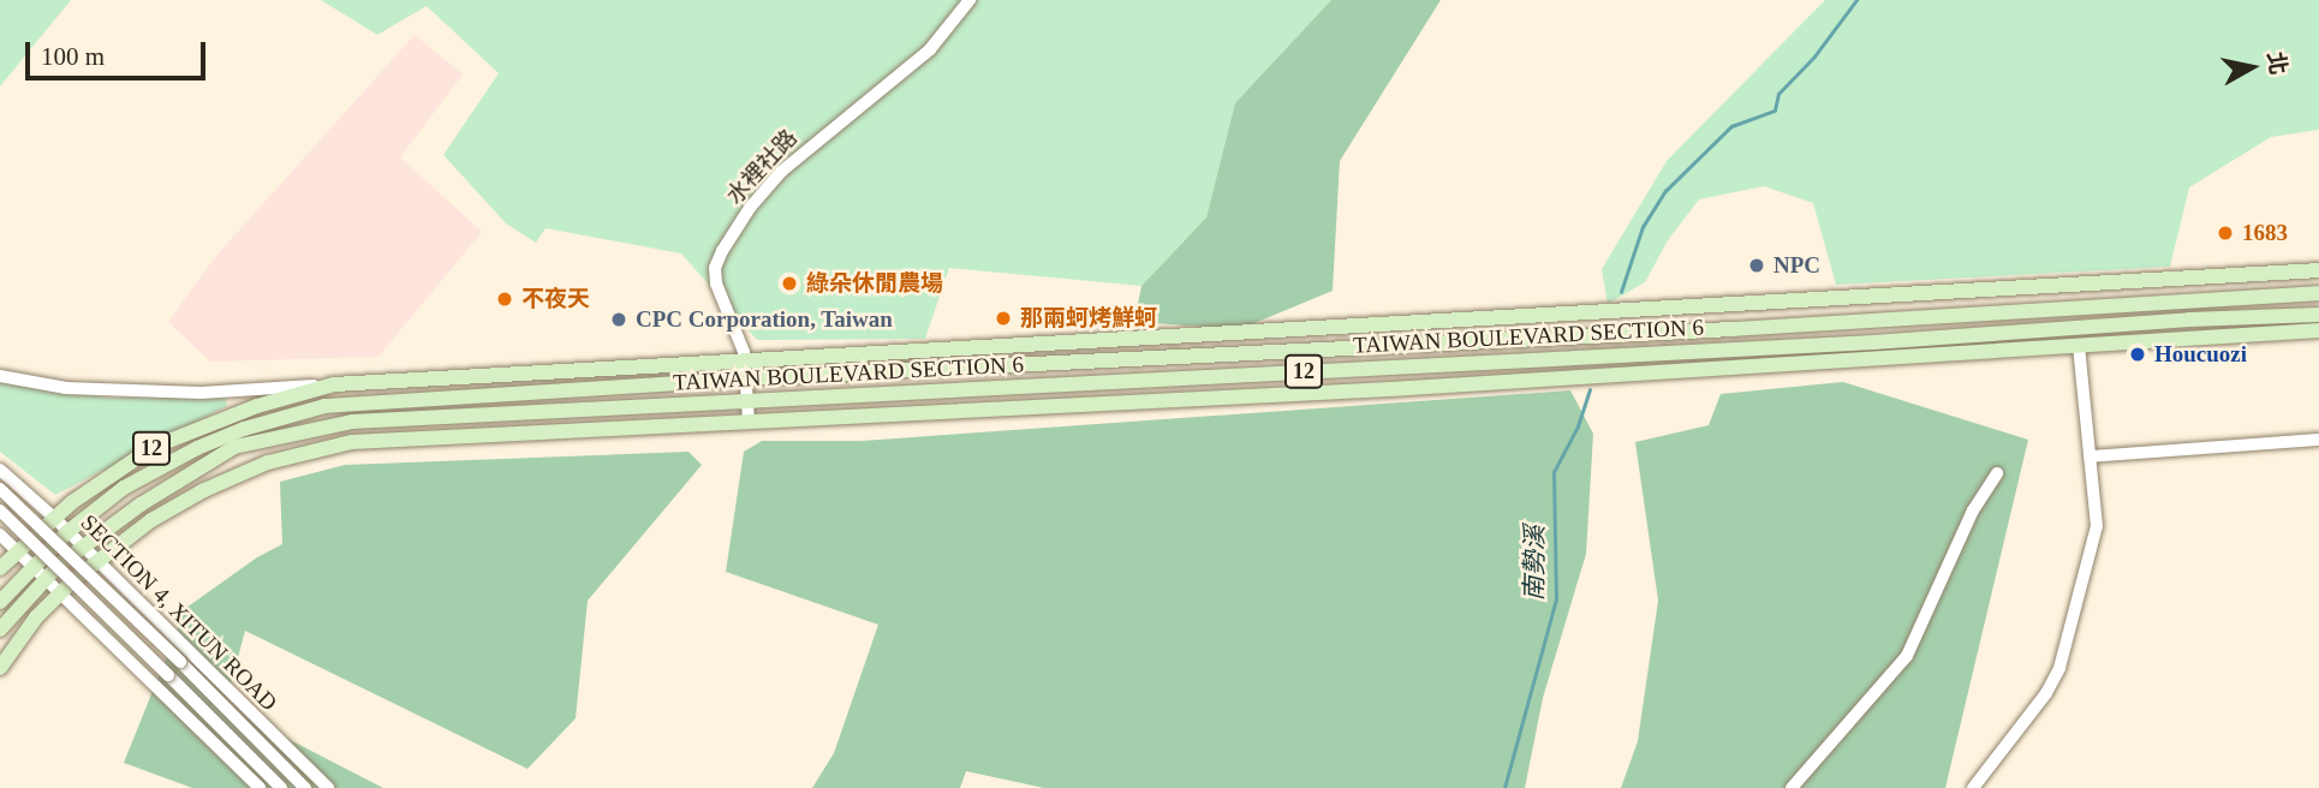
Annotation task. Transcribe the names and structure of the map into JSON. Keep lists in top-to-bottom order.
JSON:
{
  "streets": {
    "main road": ["TAIWAN BOULEVARD SECTION 6", "12"],
    "street": ["水裡社路", "SECTION 4, XITUN ROAD"]
  },
  "crossings": [
    ["水裡社路", "TAIWAN BOULEVARD SECTION 6"],
    ["TAIWAN BOULEVARD SECTION 6", "12"],
    ["TAIWAN BOULEVARD SECTION 6", "SECTION 4, XITUN ROAD"],
    ["12", "SECTION 4, XITUN ROAD"]
  ],
  "water": ["南勢溪"],
  "places": [
    "1683",
    "NPC",
    "綠朵休閒農場",
    "不夜天",
    "那兩蚵烤鮮蚵",
    "CPC Corporation, Taiwan",
    "Houcuozi"
  ],
  "scale_bar": "100 m",
  "north": "right"
}
